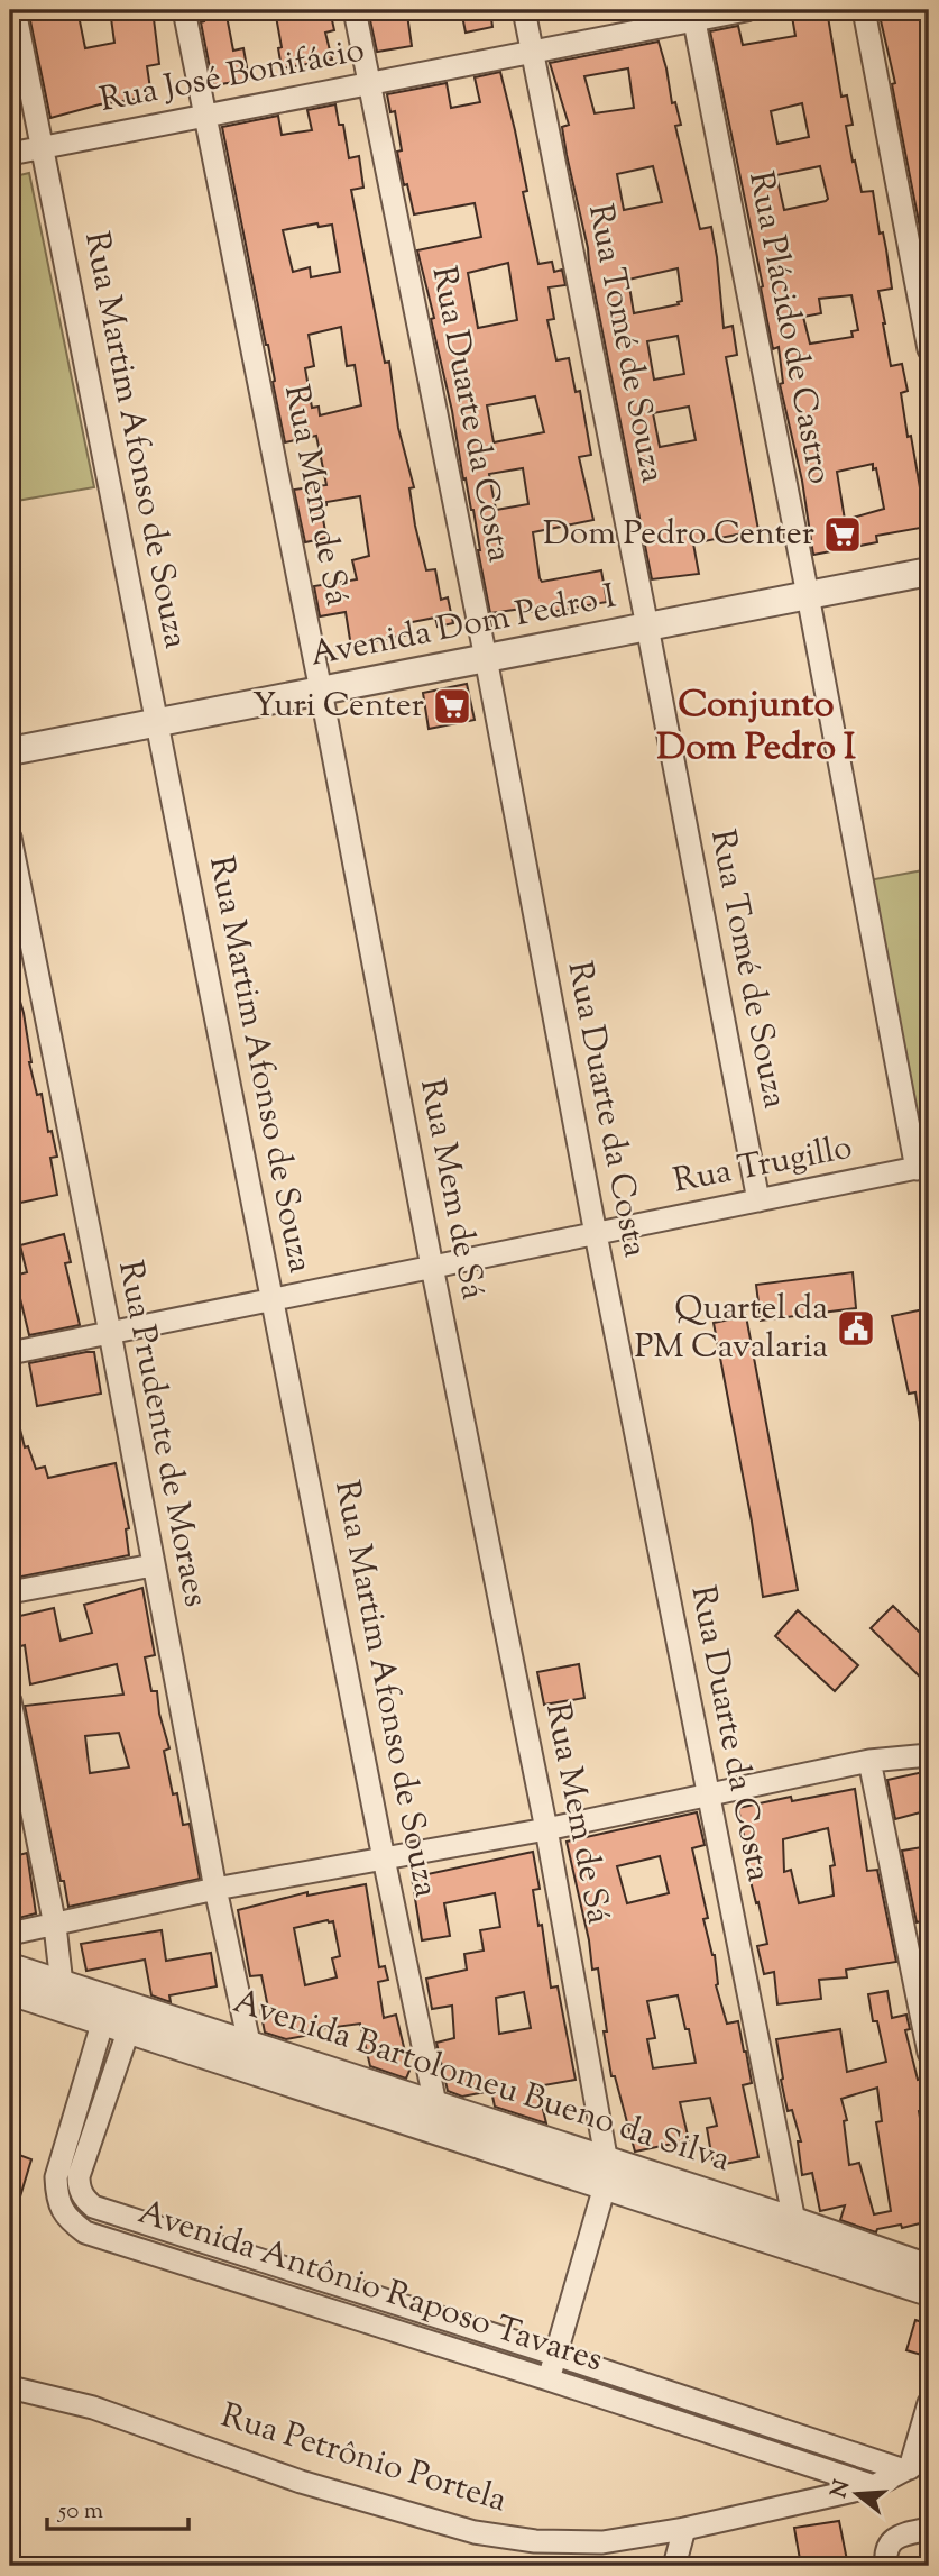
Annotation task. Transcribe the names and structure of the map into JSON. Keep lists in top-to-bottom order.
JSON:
{
  "streets": {
    "street": [
      "Rua José Bonifácio",
      "Rua Plácido de Castro",
      "Rua Tomé de Souza",
      "Rua Duarte da Costa",
      "Rua Martim Afonso de Souza",
      "Rua Mem de Sá",
      "Avenida Dom Pedro I",
      "Rua Trugillo",
      "Rua Prudente de Moraes",
      "Avenida Bartolomeu Bueno da Silva",
      "Avenida Antônio Raposo Tavares",
      "Rua Petrônio Portela"
    ]
  },
  "crossings": [
    ["Rua José Bonifácio", "Rua Plácido de Castro"],
    ["Rua José Bonifácio", "Rua Tomé de Souza"],
    ["Rua José Bonifácio", "Rua Duarte da Costa"],
    ["Rua José Bonifácio", "Rua Martim Afonso de Souza"],
    ["Rua José Bonifácio", "Rua Mem de Sá"],
    ["Rua Plácido de Castro", "Avenida Dom Pedro I"],
    ["Rua Plácido de Castro", "Rua Trugillo"],
    ["Rua Tomé de Souza", "Avenida Dom Pedro I"],
    ["Rua Tomé de Souza", "Rua Trugillo"],
    ["Rua Duarte da Costa", "Avenida Dom Pedro I"],
    ["Rua Duarte da Costa", "Rua Trugillo"],
    ["Rua Duarte da Costa", "Avenida Bartolomeu Bueno da Silva"],
    ["Rua Martim Afonso de Souza", "Avenida Dom Pedro I"],
    ["Rua Martim Afonso de Souza", "Rua Trugillo"],
    ["Rua Martim Afonso de Souza", "Avenida Bartolomeu Bueno da Silva"],
    ["Rua Mem de Sá", "Avenida Dom Pedro I"],
    ["Rua Mem de Sá", "Rua Trugillo"],
    ["Rua Mem de Sá", "Avenida Bartolomeu Bueno da Silva"],
    ["Rua Mem de Sá", "Avenida Antônio Raposo Tavares"],
    ["Rua Trugillo", "Rua Prudente de Moraes"],
    ["Rua Prudente de Moraes", "Avenida Bartolomeu Bueno da Silva"],
    ["Avenida Bartolomeu Bueno da Silva", "Avenida Antônio Raposo Tavares"],
    ["Avenida Antônio Raposo Tavares", "Rua Petrônio Portela"]
  ],
  "districts": ["Conjunto Dom Pedro I"],
  "places": {
    "supermarket": ["Dom Pedro Center", "Yuri Center"],
    "public building": ["Quartel da PM Cavalaria"]
  },
  "scale_bar": "50 m",
  "north": "left"
}
